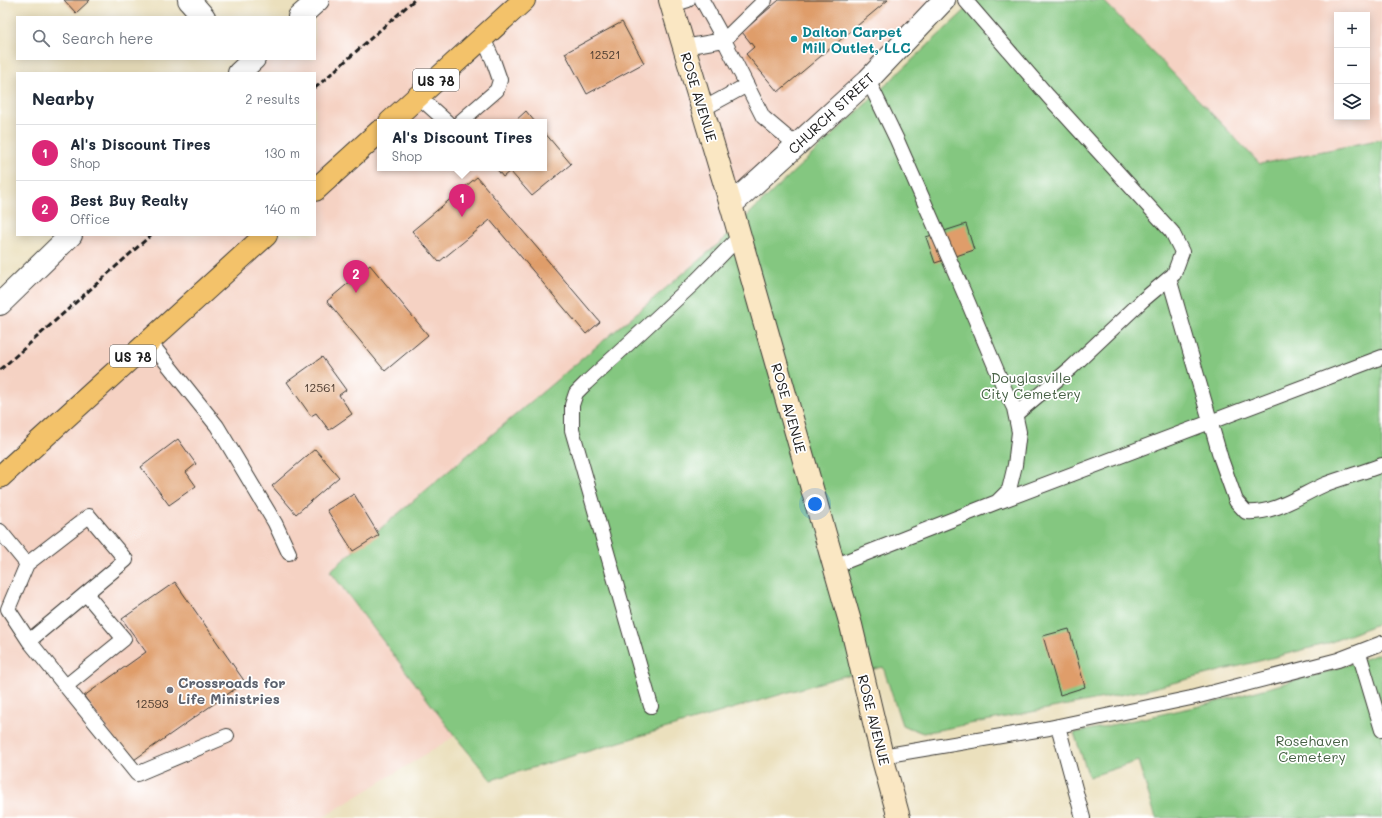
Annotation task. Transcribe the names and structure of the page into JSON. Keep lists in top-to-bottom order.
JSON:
{
  "streets": {
    "main road": ["US 78"],
    "street": ["ROSE AVENUE", "CHURCH STREET"]
  },
  "crossings": [
    ["ROSE AVENUE", "CHURCH STREET"]
  ],
  "parks": ["Douglasville City Cemetery", "Rosehaven Cemetery"],
  "places": ["Dalton Carpet Mill Outlet, LLC", "Crossroads for Life Ministries"],
  "house_numbers": ["12521", "12561", "12593"],
  "page": {
    "map_buttons": ["+", "−"],
    "search": "Search here",
    "heading": ["Nearby", "2 results"],
    "popup": ["Al's Discount Tires", "Shop"],
    "list": [
      {
        "mark": "1",
        "name": "Al's Discount Tires",
        "note": "Shop",
        "value": "130 m"
      },
      {
        "mark": "2",
        "name": "Best Buy Realty",
        "note": "Office",
        "value": "140 m"
      }
    ],
    "pins": ["1", "2"]
  }
}
